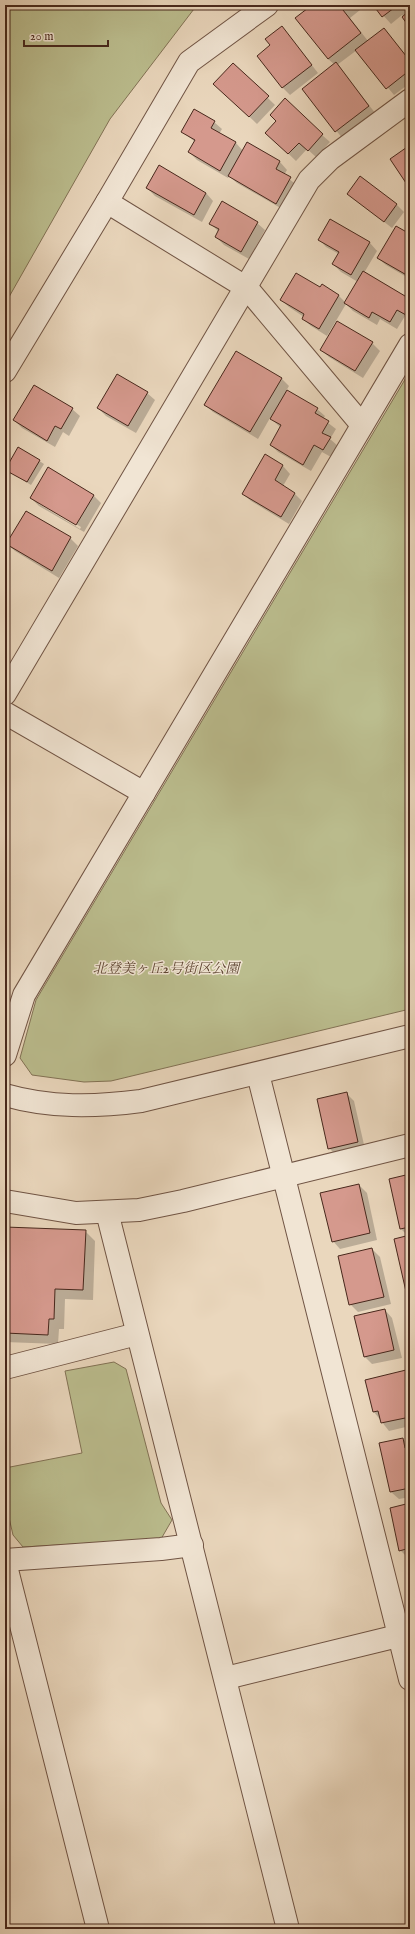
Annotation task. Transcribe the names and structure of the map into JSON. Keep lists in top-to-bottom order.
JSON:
{
  "parks": ["北登美ヶ丘2号街区公園"],
  "scale_bar": "20 m"
}
